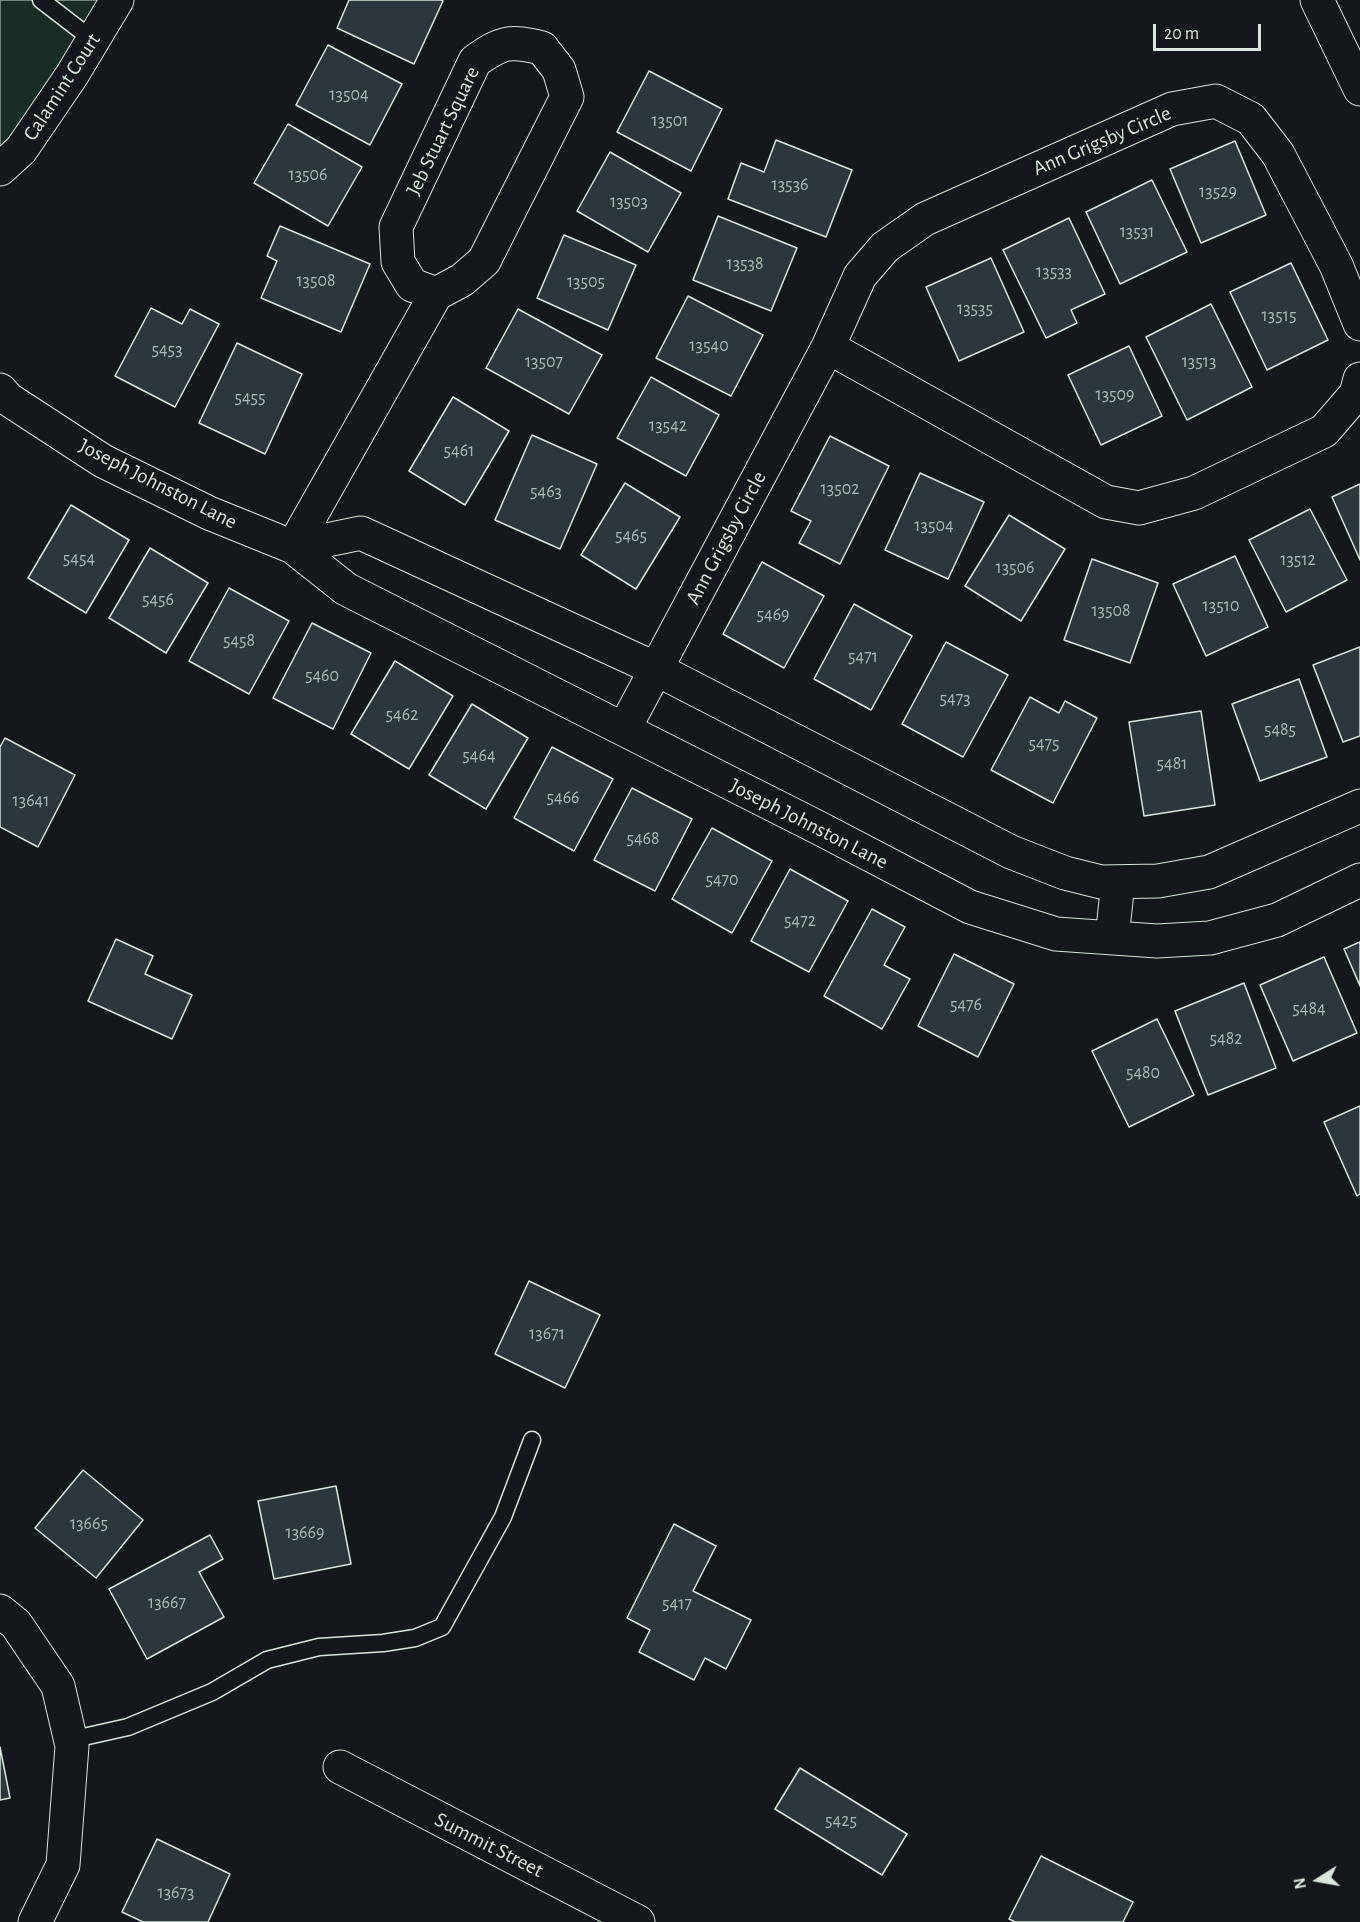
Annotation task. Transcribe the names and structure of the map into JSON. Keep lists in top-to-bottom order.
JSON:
{
  "streets": {
    "street": [
      "Calamint Court",
      "Jeb Stuart Square",
      "Ann Grigsby Circle",
      "Joseph Johnston Lane",
      "Summit Street"
    ]
  },
  "crossings": [
    ["Ann Grigsby Circle", "Joseph Johnston Lane"]
  ],
  "house_numbers": [
    "13504",
    "13501",
    "13506",
    "13536",
    "13529",
    "13503",
    "13531",
    "13538",
    "13533",
    "13508",
    "13505",
    "13535",
    "13515",
    "13540",
    "5453",
    "13507",
    "13513",
    "13509",
    "5455",
    "13542",
    "5461",
    "13502",
    "5463",
    "13504",
    "5465",
    "5454",
    "13512",
    "13506",
    "5456",
    "13510",
    "13508",
    "5469",
    "5458",
    "5471",
    "5460",
    "5473",
    "5462",
    "5485",
    "5475",
    "5464",
    "5481",
    "5466",
    "13641",
    "5468",
    "5470",
    "5472",
    "5476",
    "5484",
    "5482",
    "5480",
    "13671",
    "13665",
    "13669",
    "13667",
    "5417",
    "5425",
    "13673"
  ],
  "scale_bar": "20 m",
  "north": "left"
}
